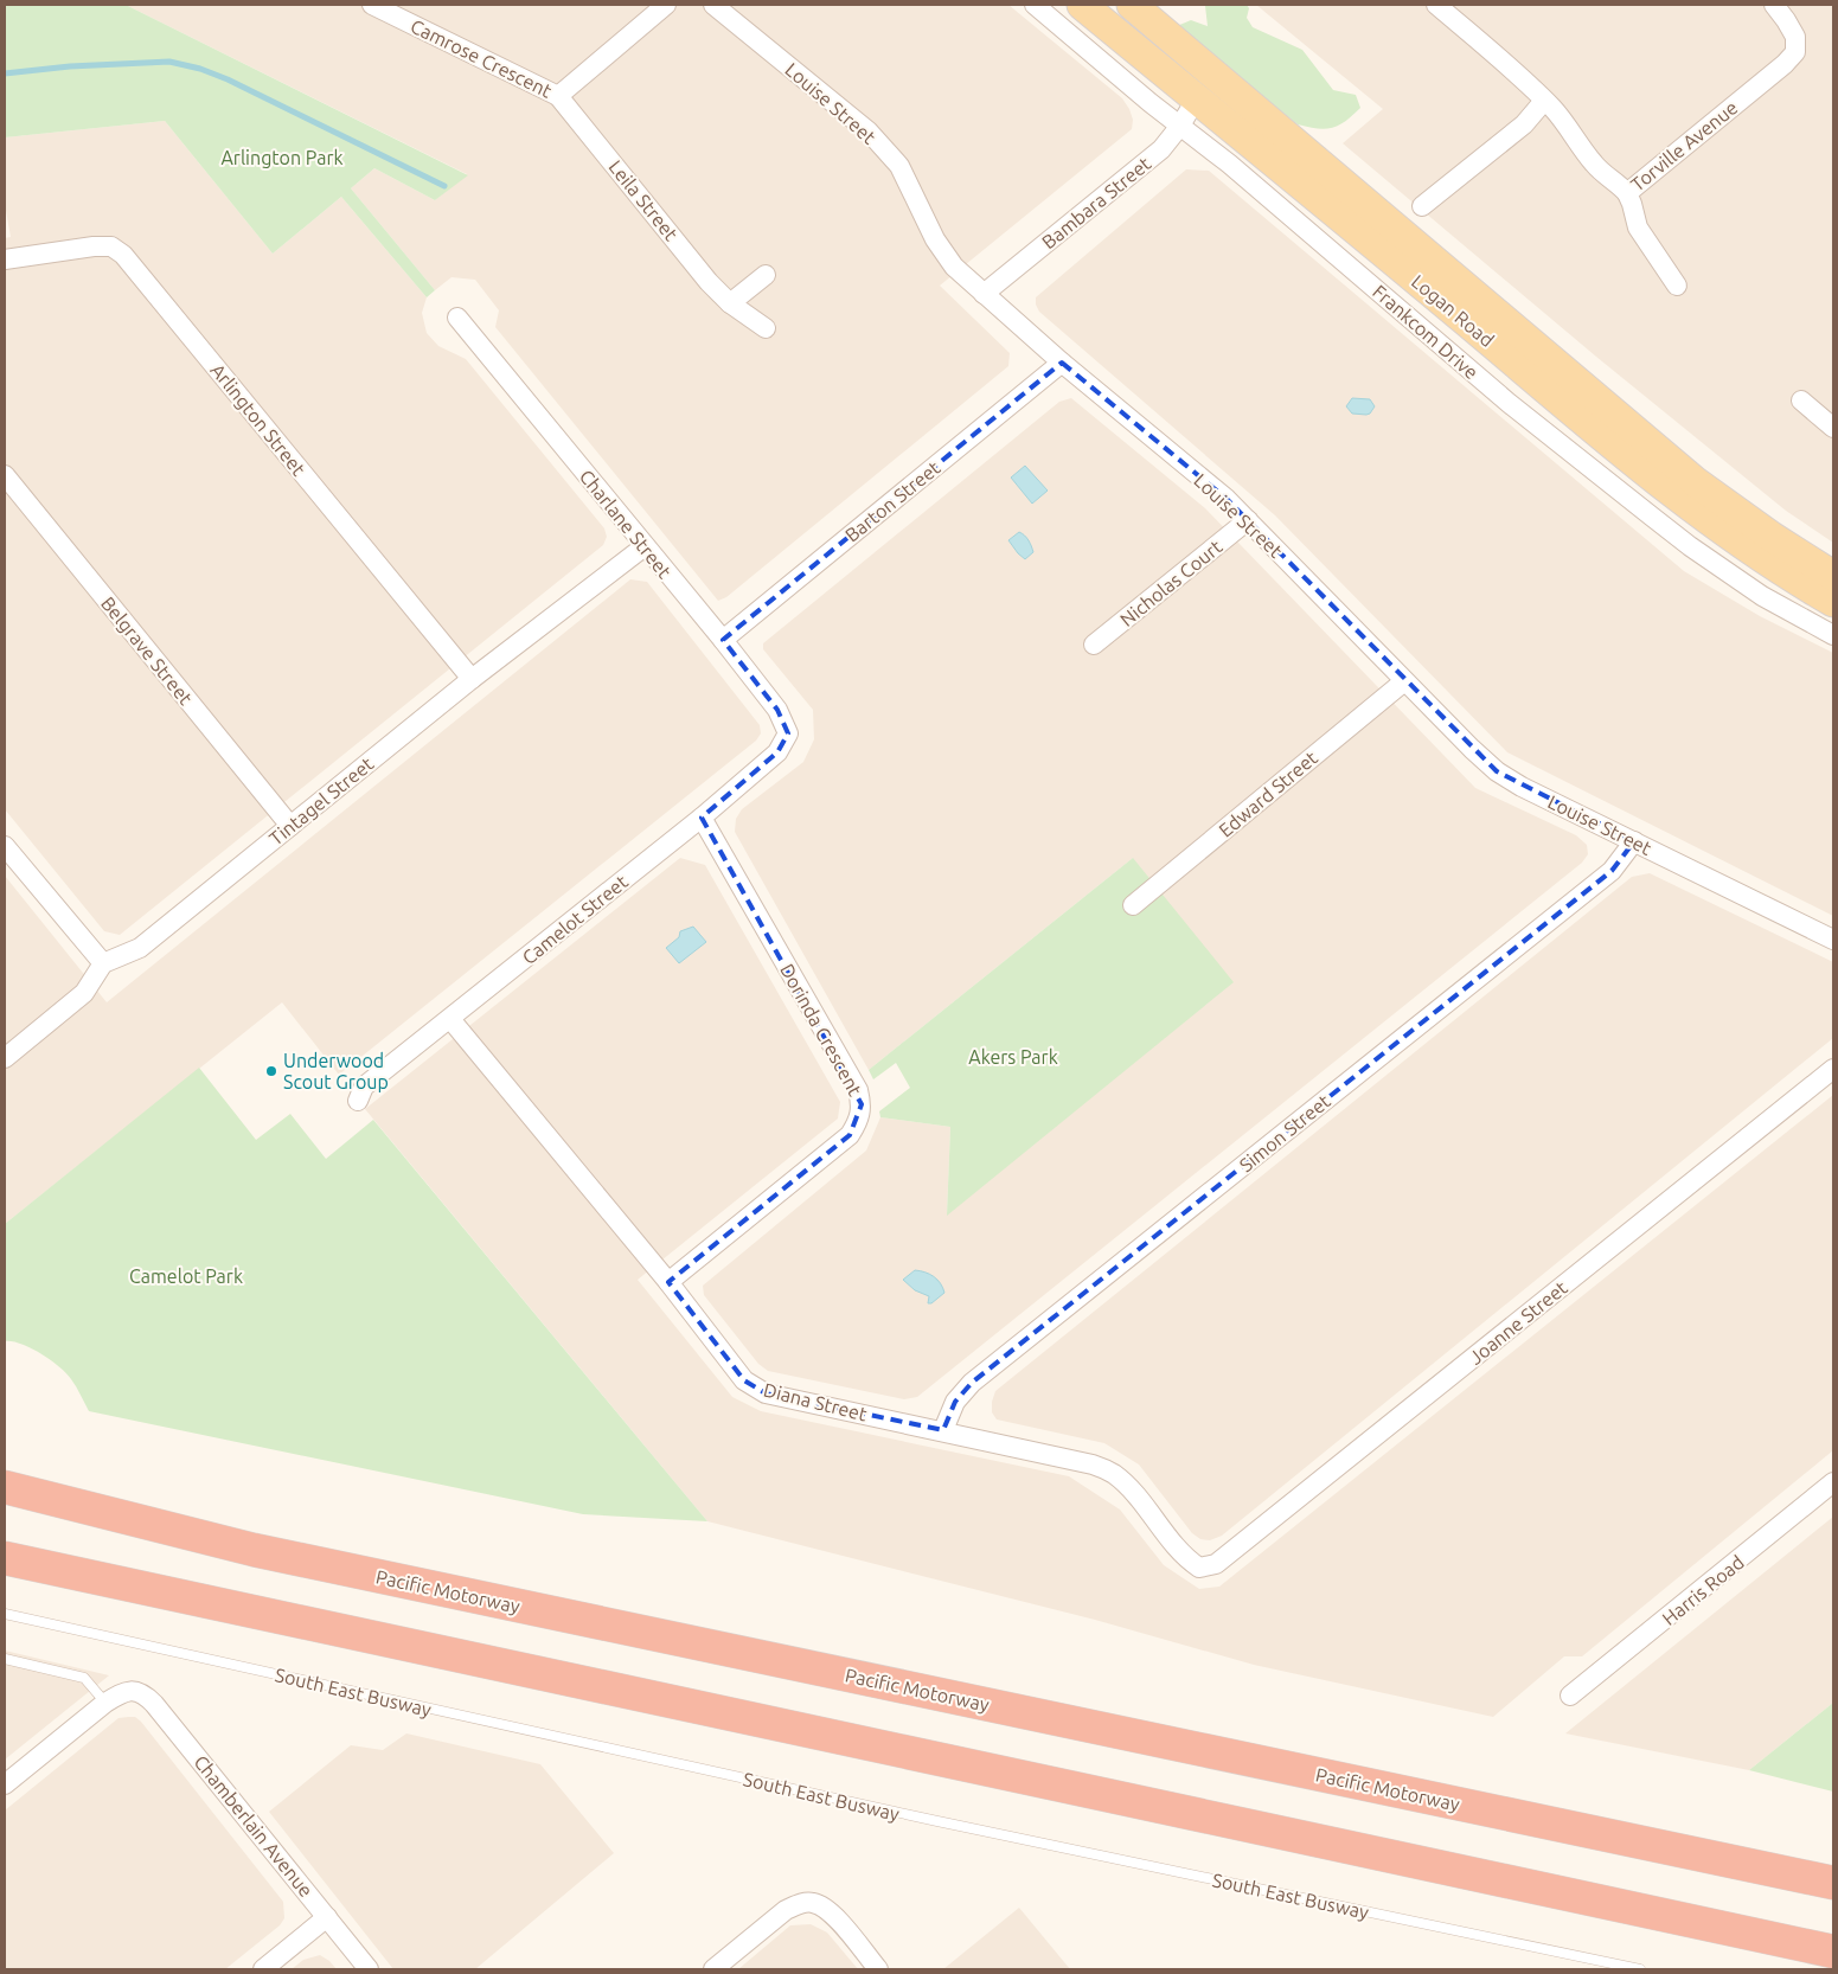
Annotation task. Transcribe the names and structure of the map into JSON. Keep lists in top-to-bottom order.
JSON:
{
  "streets": {
    "highway": ["Pacific Motorway"],
    "main road": ["Logan Road"],
    "street": [
      "Camrose Crescent",
      "Louise Street",
      "Torville Avenue",
      "Leila Street",
      "Bambara Street",
      "Frankcom Drive",
      "Arlington Street",
      "Barton Street",
      "Charlane Street",
      "Nicholas Court",
      "Belgrave Street",
      "Edward Street",
      "Tintagel Street",
      "Camelot Street",
      "Dorinda Crescent",
      "Simon Street",
      "Joanne Street",
      "Diana Street",
      "Harris Road",
      "Chamberlain Avenue"
    ],
    "lane": ["South East Busway"]
  },
  "crossings": [
    ["Camrose Crescent", "Leila Street"],
    ["Louise Street", "Bambara Street"],
    ["Louise Street", "Barton Street"],
    ["Louise Street", "Nicholas Court"],
    ["Louise Street", "Edward Street"],
    ["Louise Street", "Simon Street"],
    ["Bambara Street", "Logan Road"],
    ["Bambara Street", "Frankcom Drive"],
    ["Arlington Street", "Tintagel Street"],
    ["Barton Street", "Charlane Street"],
    ["Charlane Street", "Tintagel Street"],
    ["Charlane Street", "Camelot Street"],
    ["Belgrave Street", "Tintagel Street"],
    ["Camelot Street", "Dorinda Crescent"],
    ["Camelot Street", "Diana Street"],
    ["Dorinda Crescent", "Diana Street"],
    ["Simon Street", "Diana Street"],
    ["Joanne Street", "Diana Street"]
  ],
  "parks": ["Arlington Park", "Akers Park", "Camelot Park"],
  "places": ["Underwood Scout Group"]
}
